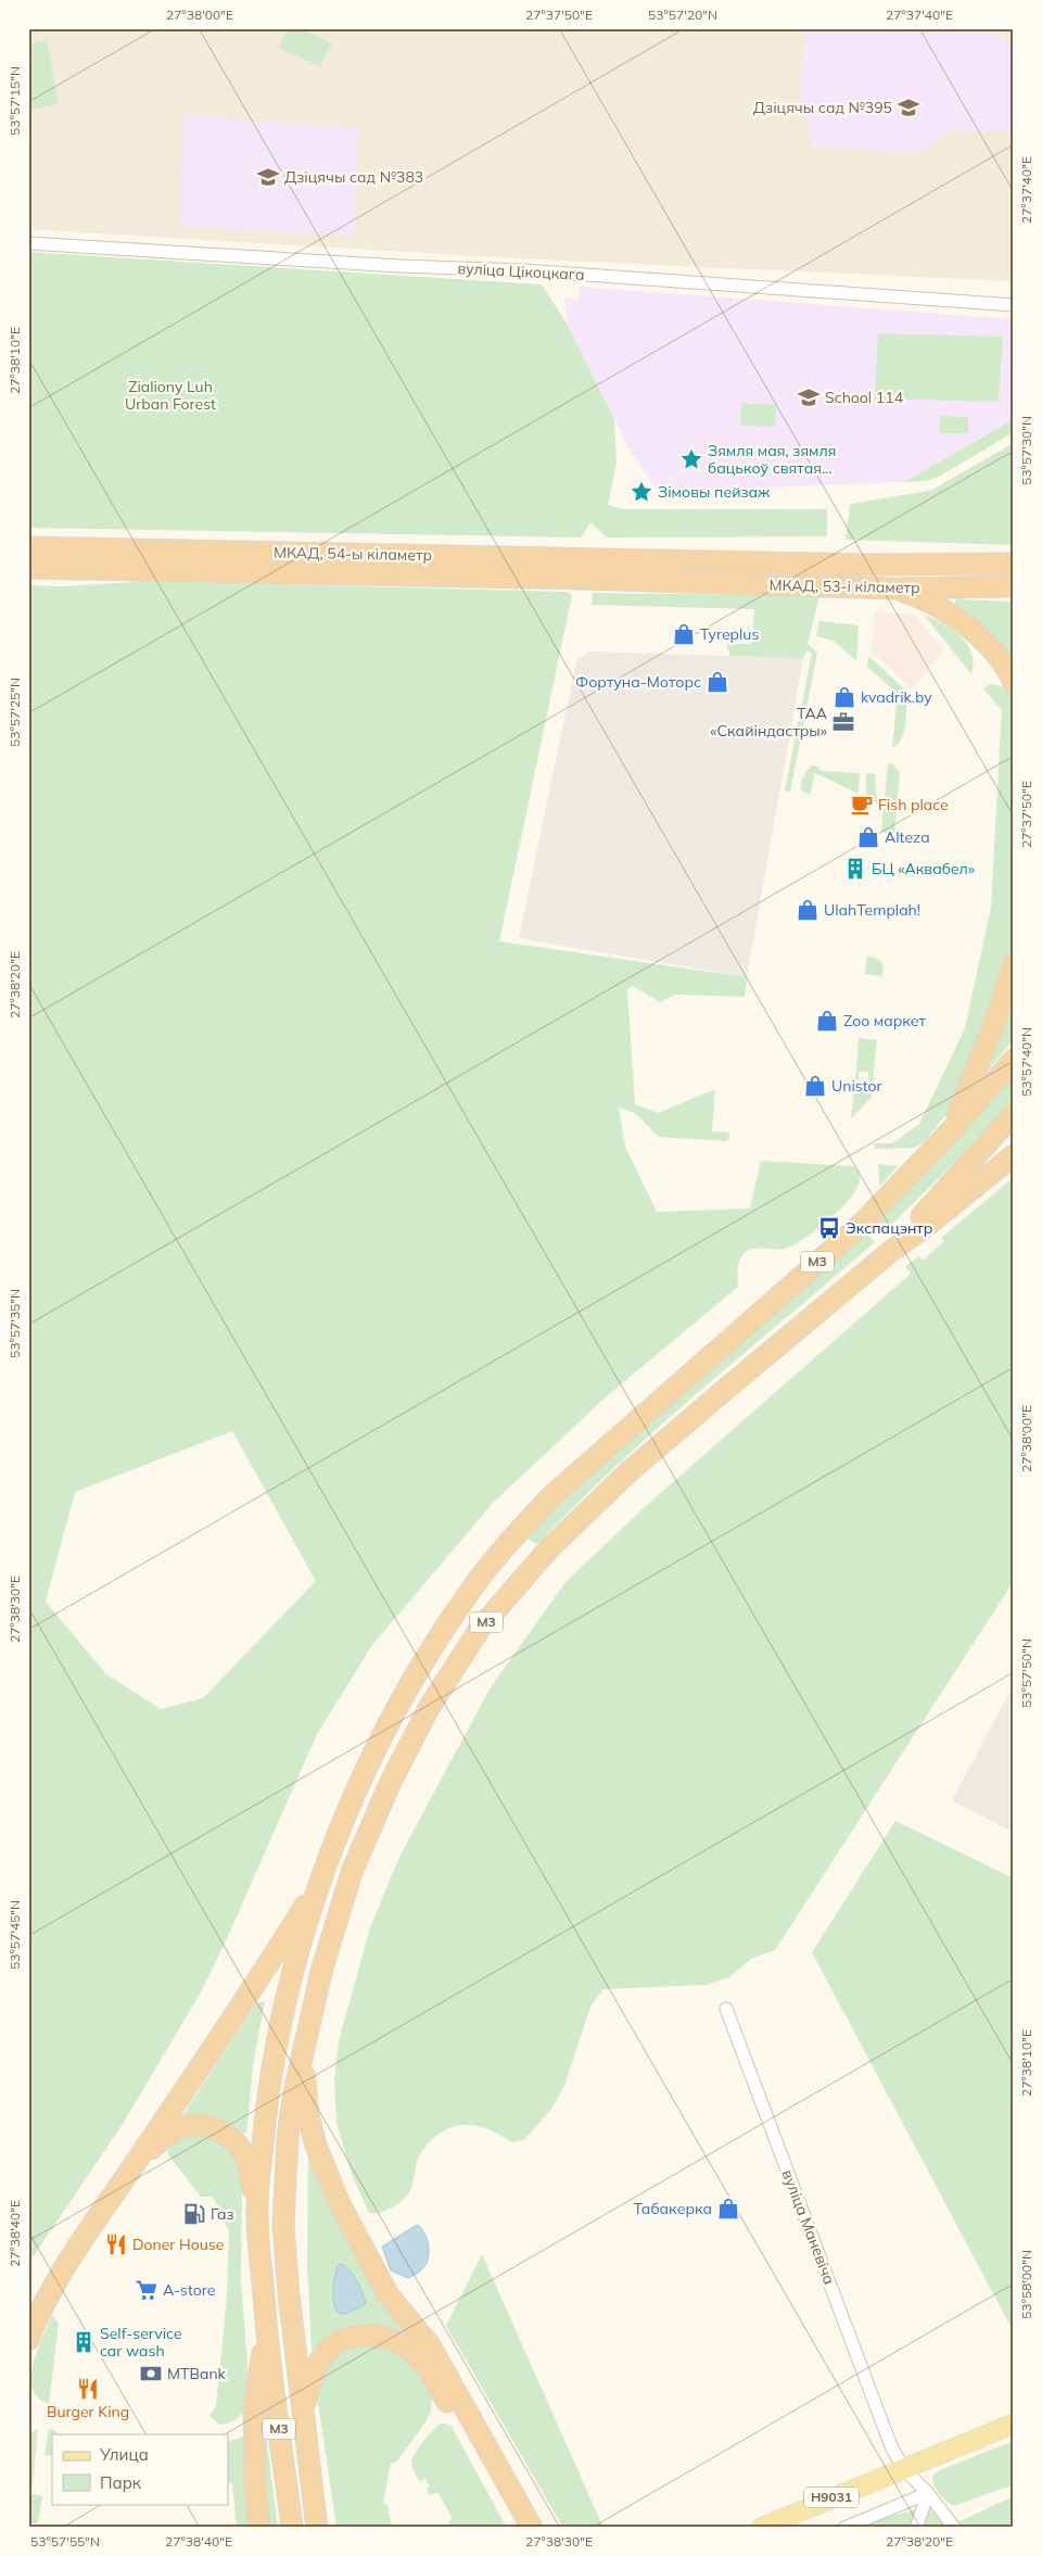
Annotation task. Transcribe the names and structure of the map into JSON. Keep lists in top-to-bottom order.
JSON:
{
  "streets": {
    "highway": ["МКАД, 54-ы кіламетр", "МКАД, 53-і кіламетр", "М3"],
    "main road": ["Н9031"],
    "street": ["вуліца Цікоцкага", "вуліца Маневіча"]
  },
  "crossings": [
    ["МКАД, 54-ы кіламетр", "МКАД, 53-і кіламетр"],
    ["вуліца Маневіча", "Н9031"]
  ],
  "parks": ["Zialiony Luh Urban Forest"],
  "places": {
    "school or university": ["Дзіцячы сад №395", "Дзіцячы сад №383", "School 114"],
    "place": ["Зямля мая, зямля бацькоў святая...", "Зімовы пейзаж"],
    "shop": [
      "Tyreplus",
      "Фортуна-Моторс",
      "kvadrik.by",
      "Alteza",
      "UlahTemplah!",
      "Zoo маркет",
      "Unistor",
      "Табакерка"
    ],
    "office": ["ТАА «Скайіндастры»"],
    "cafe": ["Fish place"],
    "building": ["БЦ «Аквабел»", "Self-service car wash"],
    "bus stop": ["Экспацэнтр"],
    "fuel station": ["Газ"],
    "restaurant": ["Doner House", "Burger King"],
    "supermarket": ["A-store"],
    "bank": ["MTBank"]
  },
  "legend": ["Улица", "Парк"],
  "coordinates": [
    "27°38'00\"E",
    "27°37'50\"E",
    "53°57'20\"N",
    "27°37'40\"E",
    "53°57'15\"N",
    "27°38'10\"E",
    "53°57'30\"N",
    "53°57'25\"N",
    "27°38'20\"E",
    "53°57'40\"N",
    "53°57'35\"N",
    "27°38'30\"E",
    "53°57'50\"N",
    "53°57'45\"N",
    "27°38'40\"E",
    "53°58'00\"N",
    "53°57'55\"N"
  ]
}
